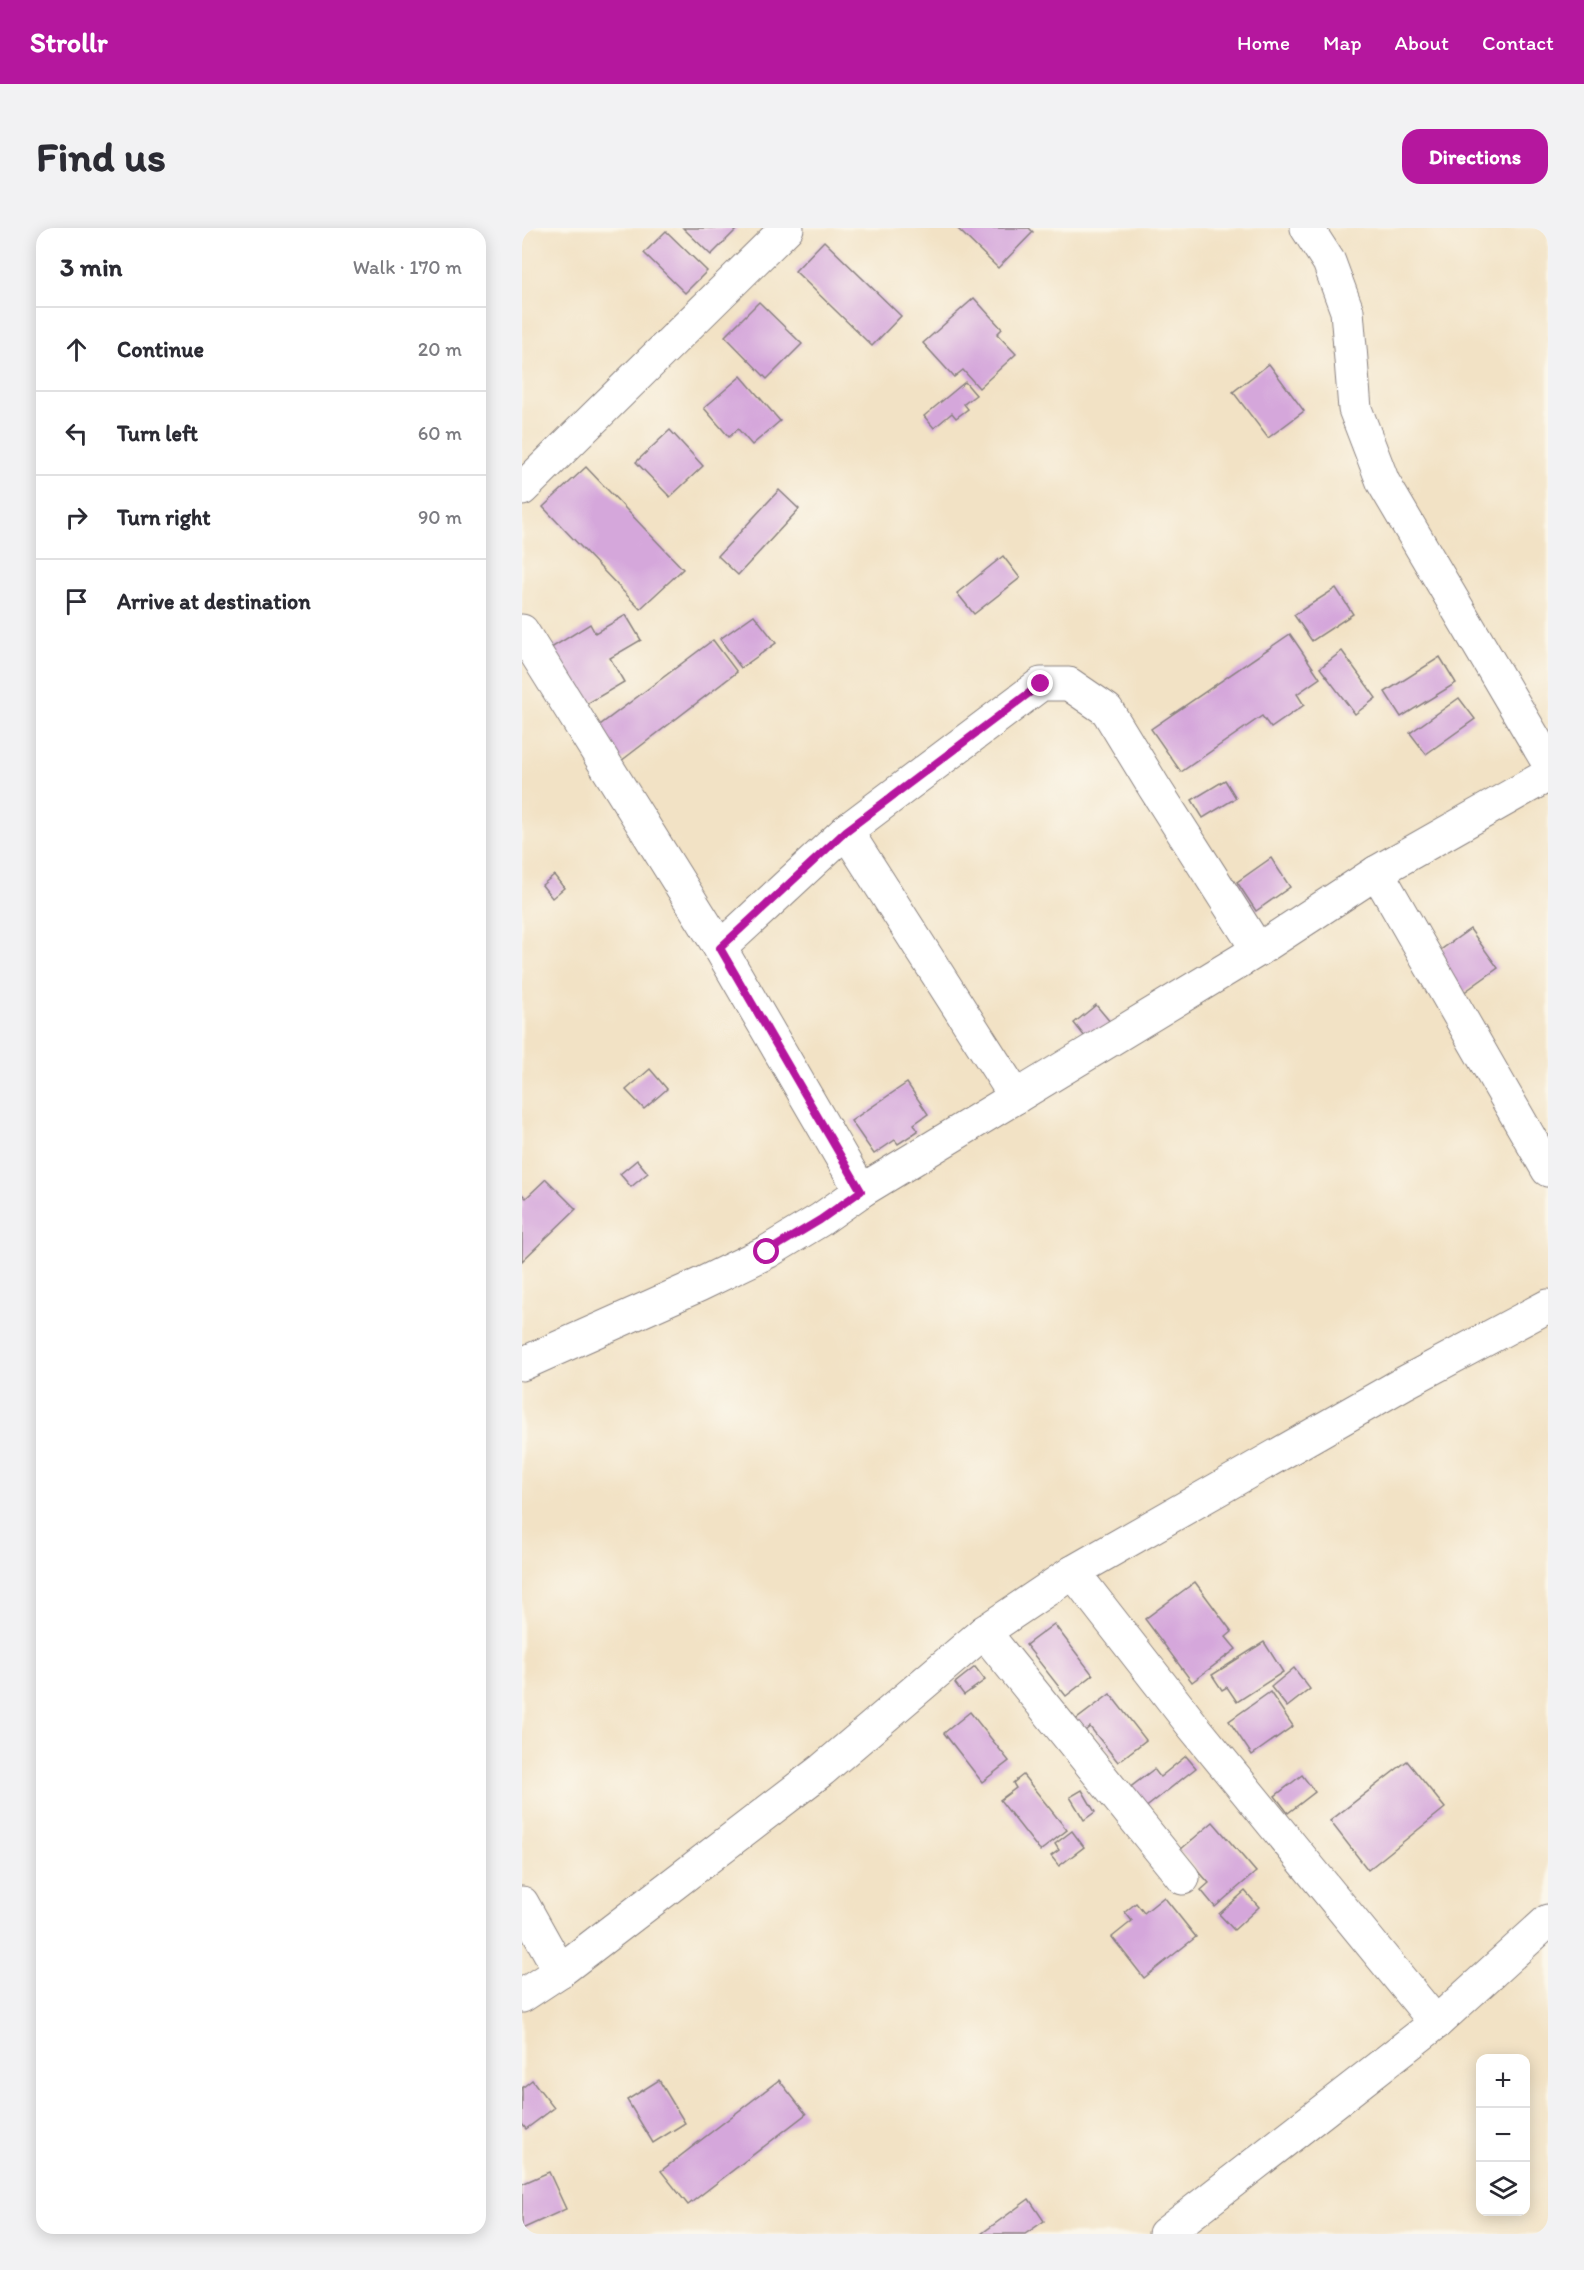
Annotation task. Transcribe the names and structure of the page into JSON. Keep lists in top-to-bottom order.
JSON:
{
  "page": {
    "header": "Strollr",
    "nav": [
      "Home",
      "Map",
      "About",
      "Contact"
    ],
    "buttons": "Directions",
    "title": "Find us",
    "heading": ["3 min", "Walk · 170 m"],
    "list": [
      ["Continue", "20 m"],
      ["Turn left", "60 m"],
      ["Turn right", "90 m"],
      "Arrive at destination"
    ],
    "map_buttons": ["+", "−"]
  }
}
